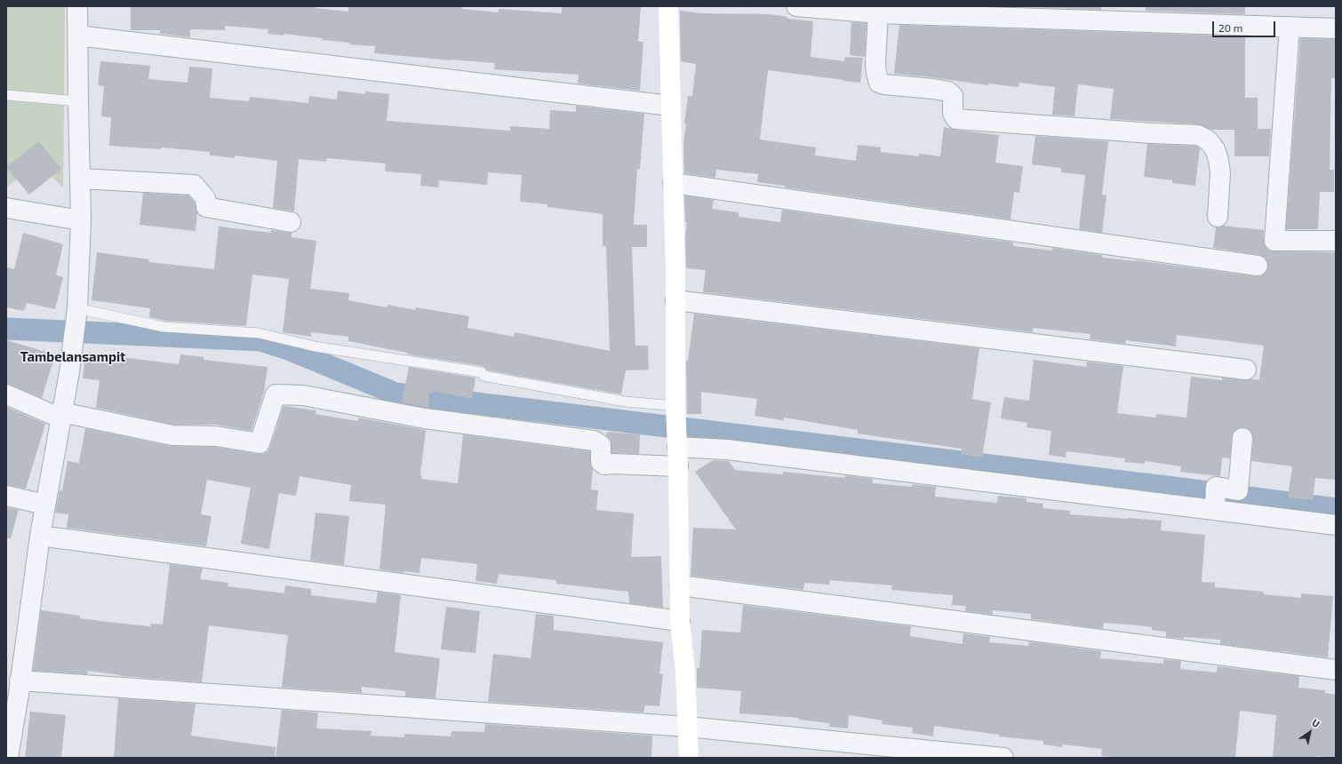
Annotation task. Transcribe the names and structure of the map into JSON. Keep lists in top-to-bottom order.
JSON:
{
  "districts": ["Tambelansampit"],
  "scale_bar": "20 m",
  "north": "top right"
}
